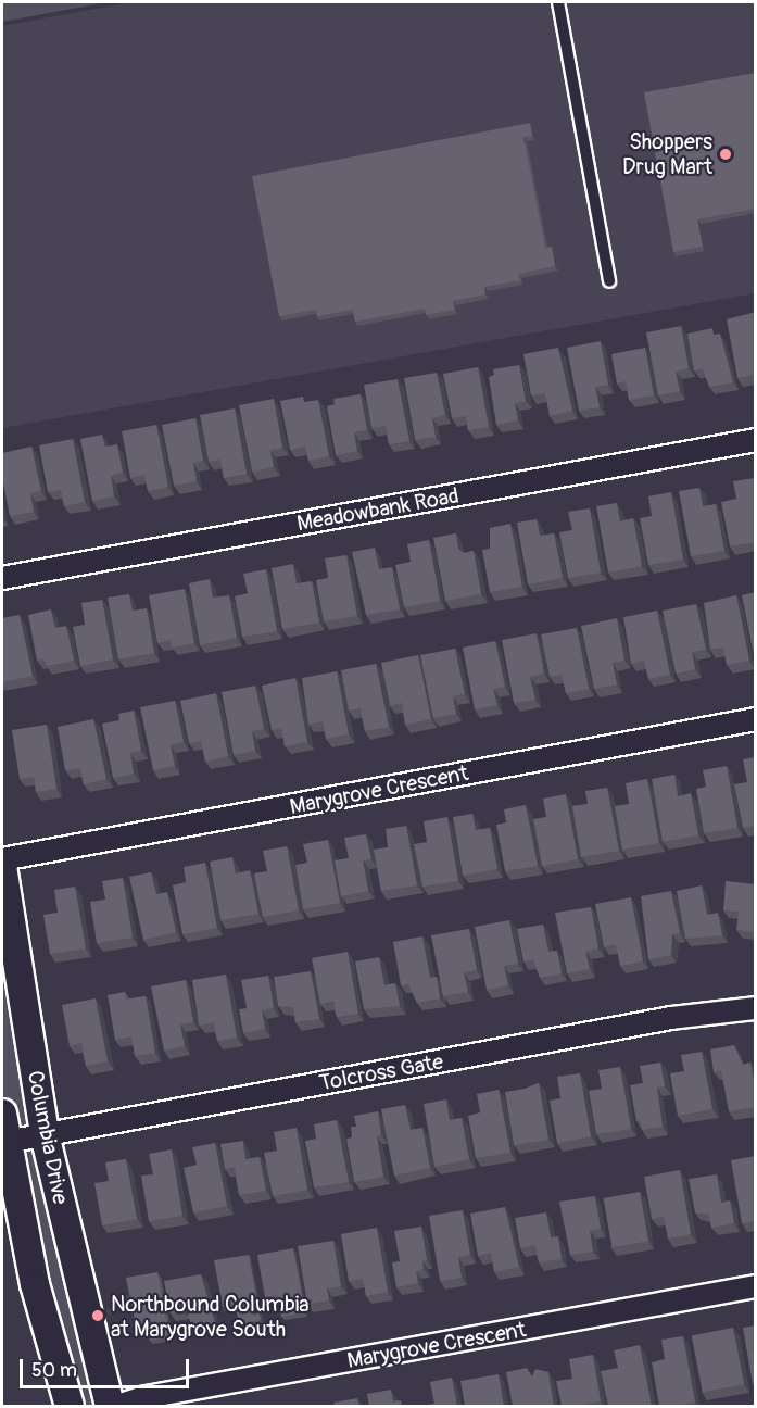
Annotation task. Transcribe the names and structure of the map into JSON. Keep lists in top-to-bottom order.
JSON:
{
  "streets": {
    "street": [
      "Meadowbank Road",
      "Marygrove Crescent",
      "Tolcross Gate",
      "Columbia Drive"
    ]
  },
  "crossings": [
    ["Tolcross Gate", "Columbia Drive"]
  ],
  "places": ["Shoppers Drug Mart", "Northbound Columbia at Marygrove South"],
  "scale_bar": "50 m"
}
